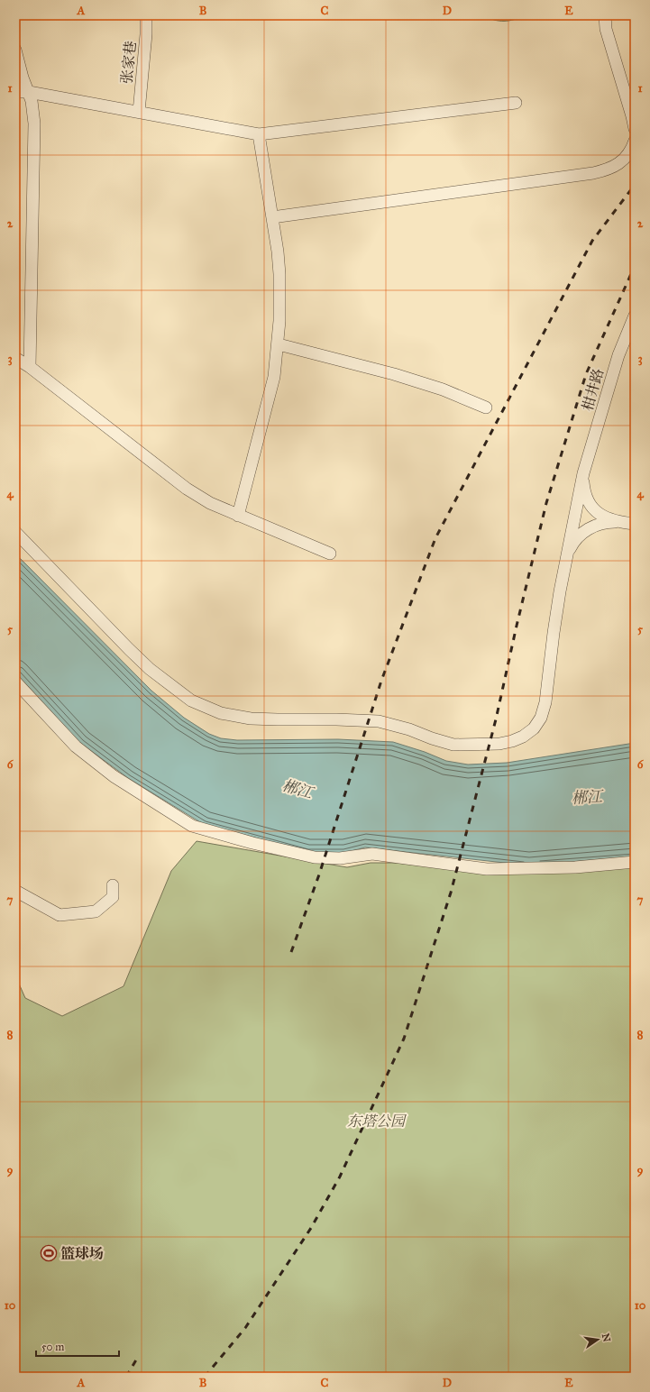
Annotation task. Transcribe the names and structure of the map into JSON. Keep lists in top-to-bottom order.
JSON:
{
  "streets": {
    "street": ["张家巷", "柑井路"]
  },
  "water": ["郴江"],
  "parks": ["东塔公园"],
  "places": {
    "sports": ["篮球场"]
  },
  "scale_bar": "50 m",
  "north": "right",
  "grid": {
    "columns": [
      "A",
      "B",
      "C",
      "D",
      "E"
    ],
    "rows": [
      "1",
      "2",
      "3",
      "4",
      "5",
      "6",
      "7",
      "8",
      "9",
      "10"
    ]
  }
}
